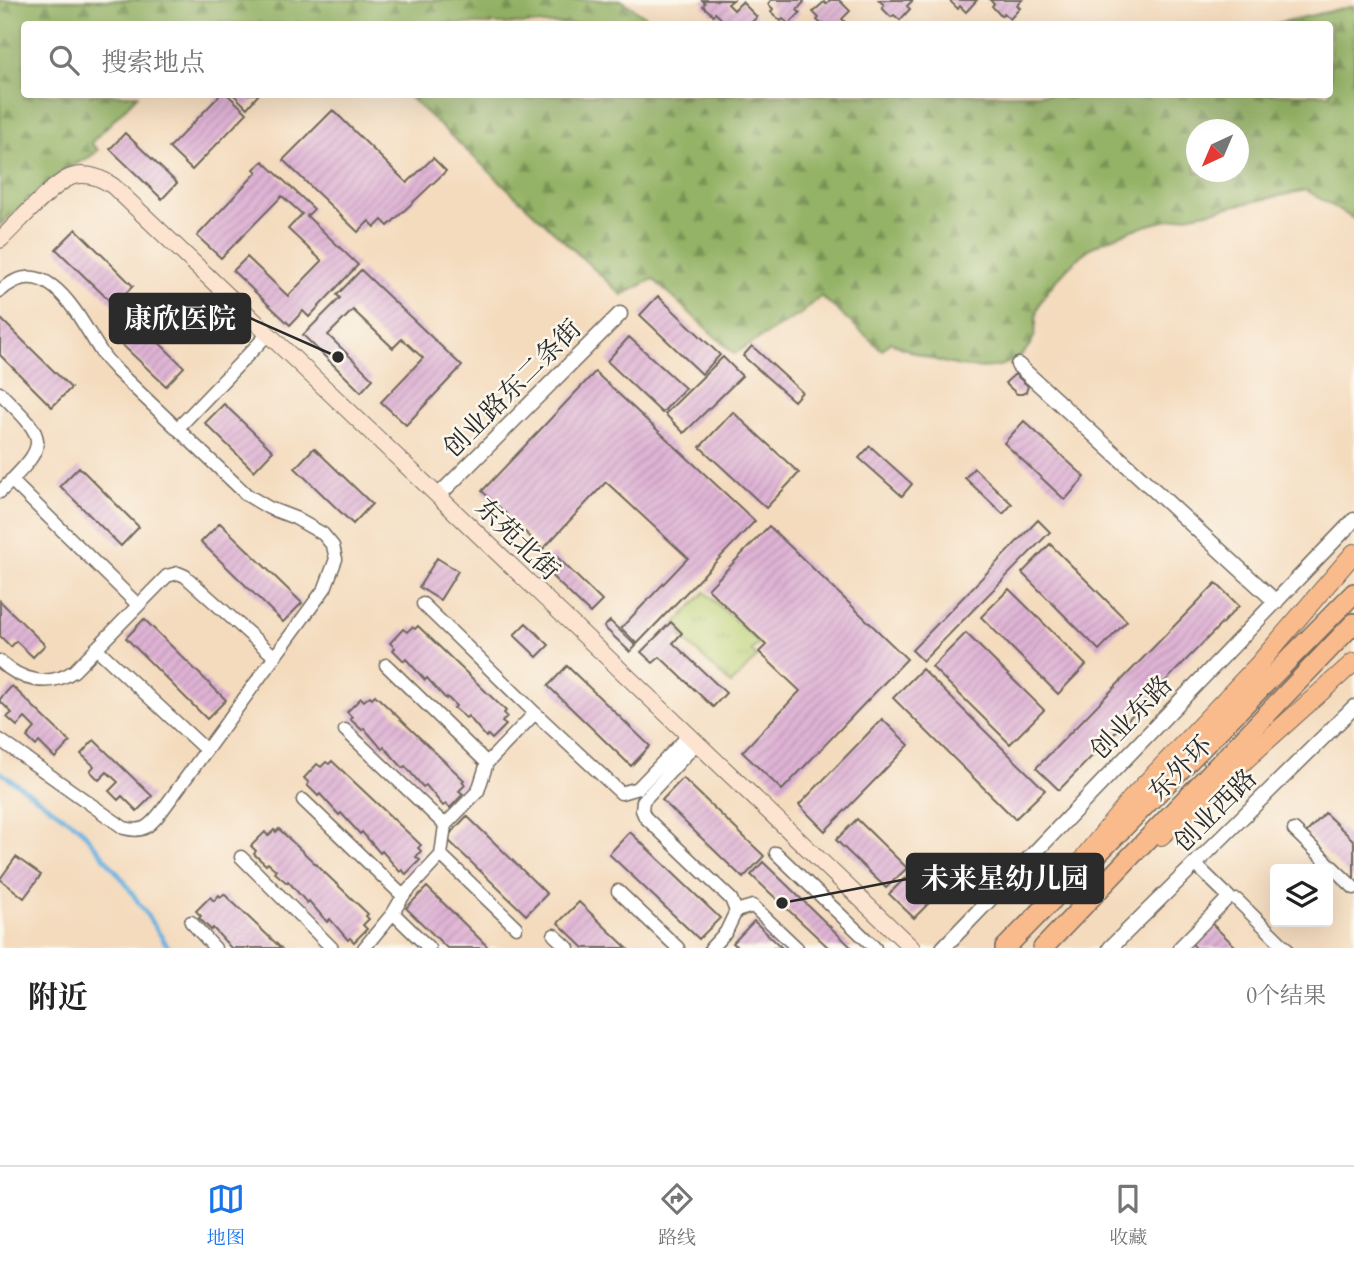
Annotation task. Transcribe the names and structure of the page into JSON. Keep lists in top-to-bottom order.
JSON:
{
  "streets": {
    "highway": ["东外环"],
    "main road": ["东苑北街"],
    "street": ["创业路东二条街", "创业东路", "创业西路"]
  },
  "crossings": [
    ["创业路东二条街", "东苑北街"]
  ],
  "places": ["康欣医院", "未来星幼儿园"],
  "north": "bottom left",
  "page": {
    "search": "搜索地点",
    "heading": ["附近", "0个结果"],
    "nav": ["地图", "路线", "收藏"]
  }
}
